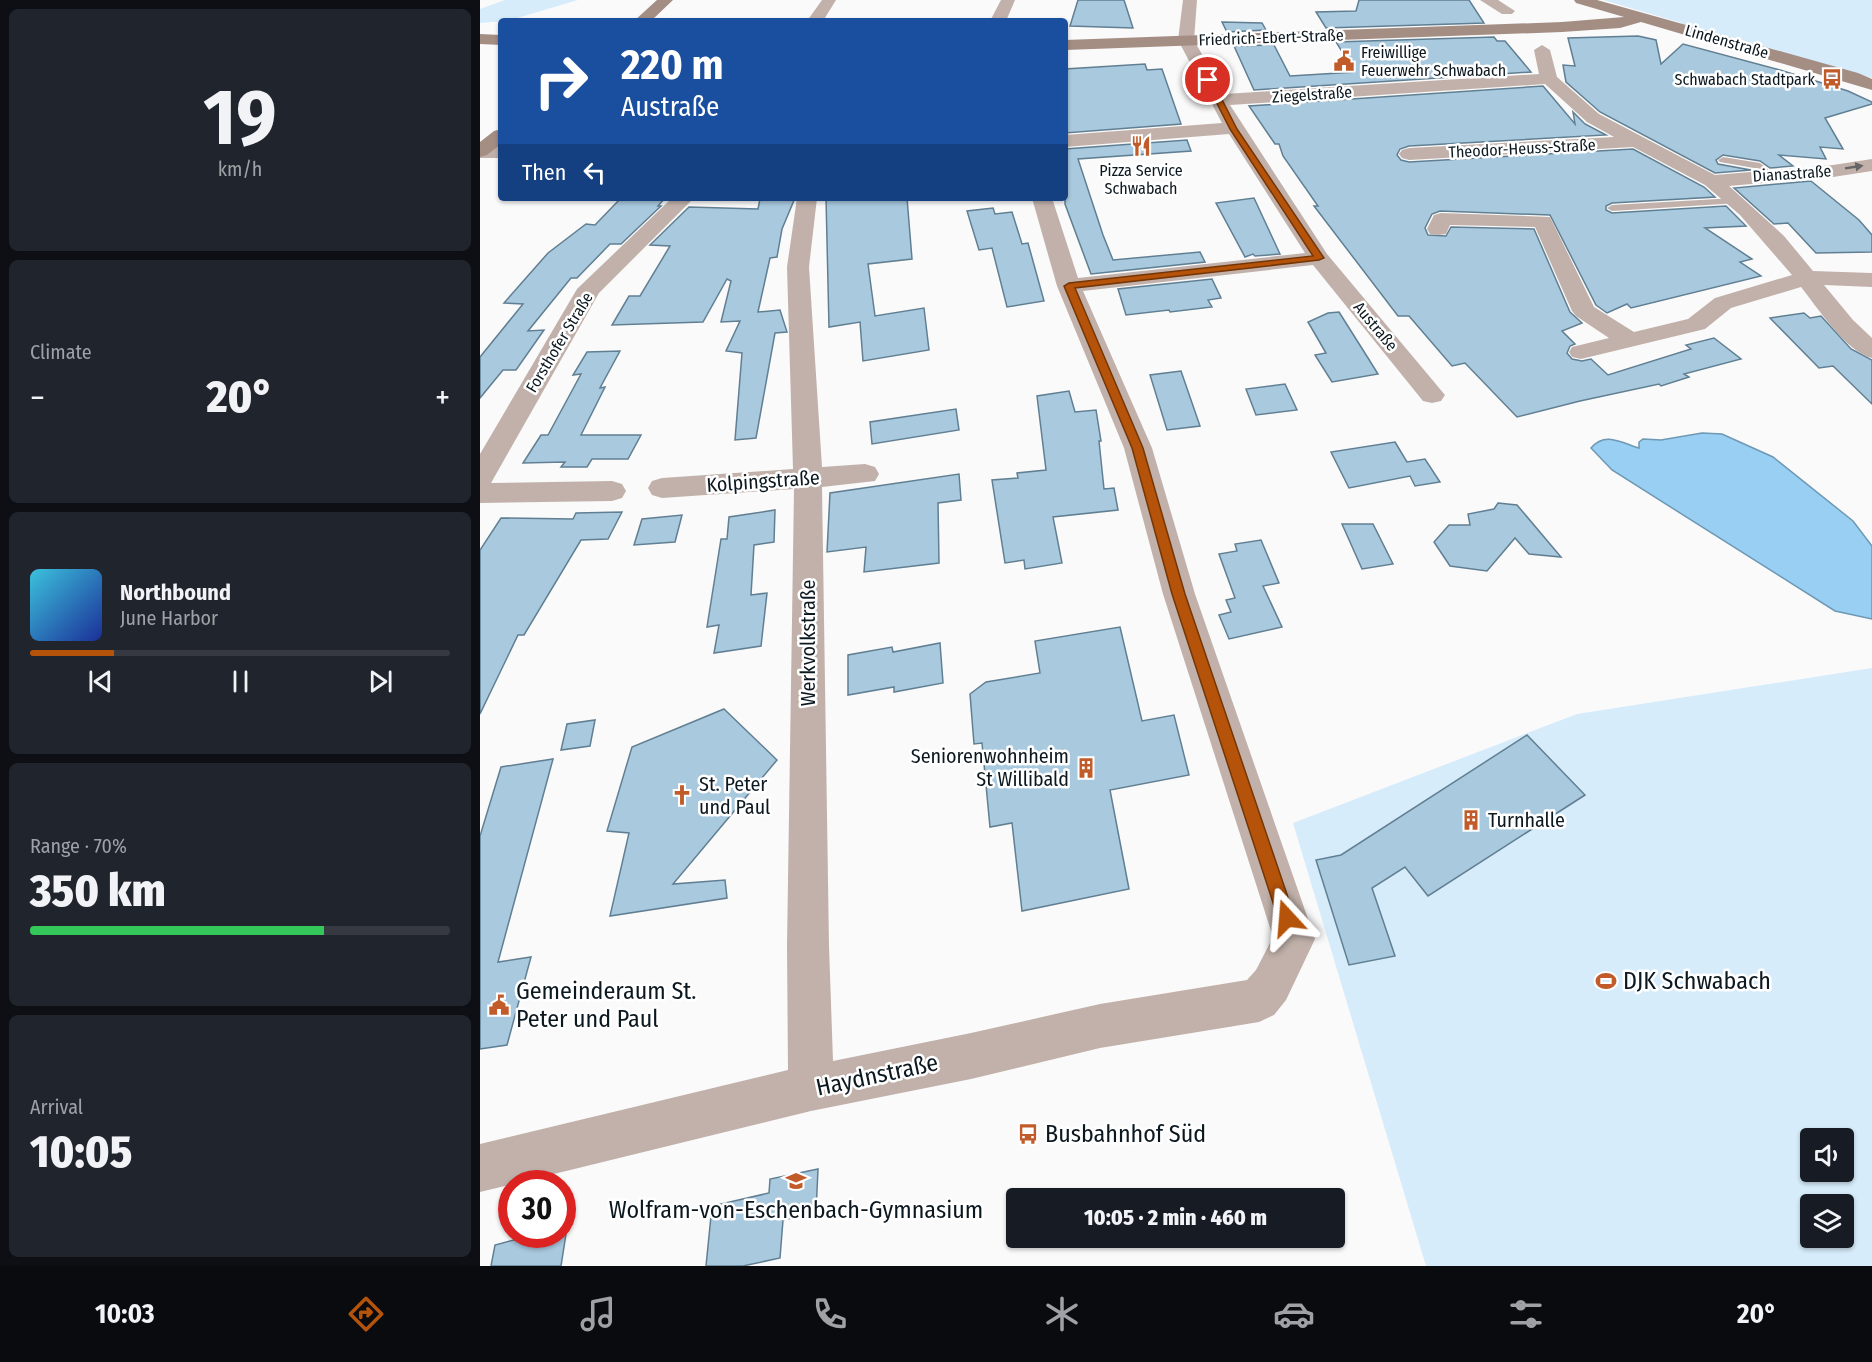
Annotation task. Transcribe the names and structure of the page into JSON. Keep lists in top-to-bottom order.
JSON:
{
  "streets": {
    "street": [
      "Friedrich-Ebert-Straße",
      "Lindenstraße",
      "Ziegelstraße",
      "Theodor-Heuss-Straße",
      "Dianastraße",
      "Austraße",
      "Forsthofer Straße",
      "Kolpingstraße",
      "Werkvolkstraße",
      "Haydnstraße"
    ]
  },
  "crossings": [
    ["Friedrich-Ebert-Straße", "Lindenstraße"],
    ["Friedrich-Ebert-Straße", "Austraße"],
    ["Ziegelstraße", "Theodor-Heuss-Straße"],
    ["Ziegelstraße", "Austraße"],
    ["Theodor-Heuss-Straße", "Dianastraße"],
    ["Kolpingstraße", "Werkvolkstraße"],
    ["Werkvolkstraße", "Haydnstraße"]
  ],
  "places": {
    "public building": ["Freiwillige Feuerwehr Schwabach", "Gemeinderaum St. Peter und Paul"],
    "bus stop": ["Schwabach Stadtpark", "Busbahnhof Süd"],
    "restaurant": ["Pizza Service Schwabach"],
    "building": ["Seniorenwohnheim St Willibald", "Turnhalle"],
    "church": ["St. Peter und Paul"],
    "sports": ["DJK Schwabach"],
    "school or university": ["Wolfram-von-Eschenbach-Gymnasium"]
  },
  "page": {
    "tile": [
      ["19", "km/h"],
      "Climate",
      ["Range · 70%", "350 km"],
      ["Arrival", "10:05"]
    ],
    "turn": ["220 m", "Austraße"],
    "then": "Then",
    "heat": ["−", "20°", "+"],
    "song": ["Northbound", "June Harbor"],
    "limit": "30",
    "trip": "10:05 · 2 min · 460 m",
    "tabs": ["10:03", "20°"]
  }
}
